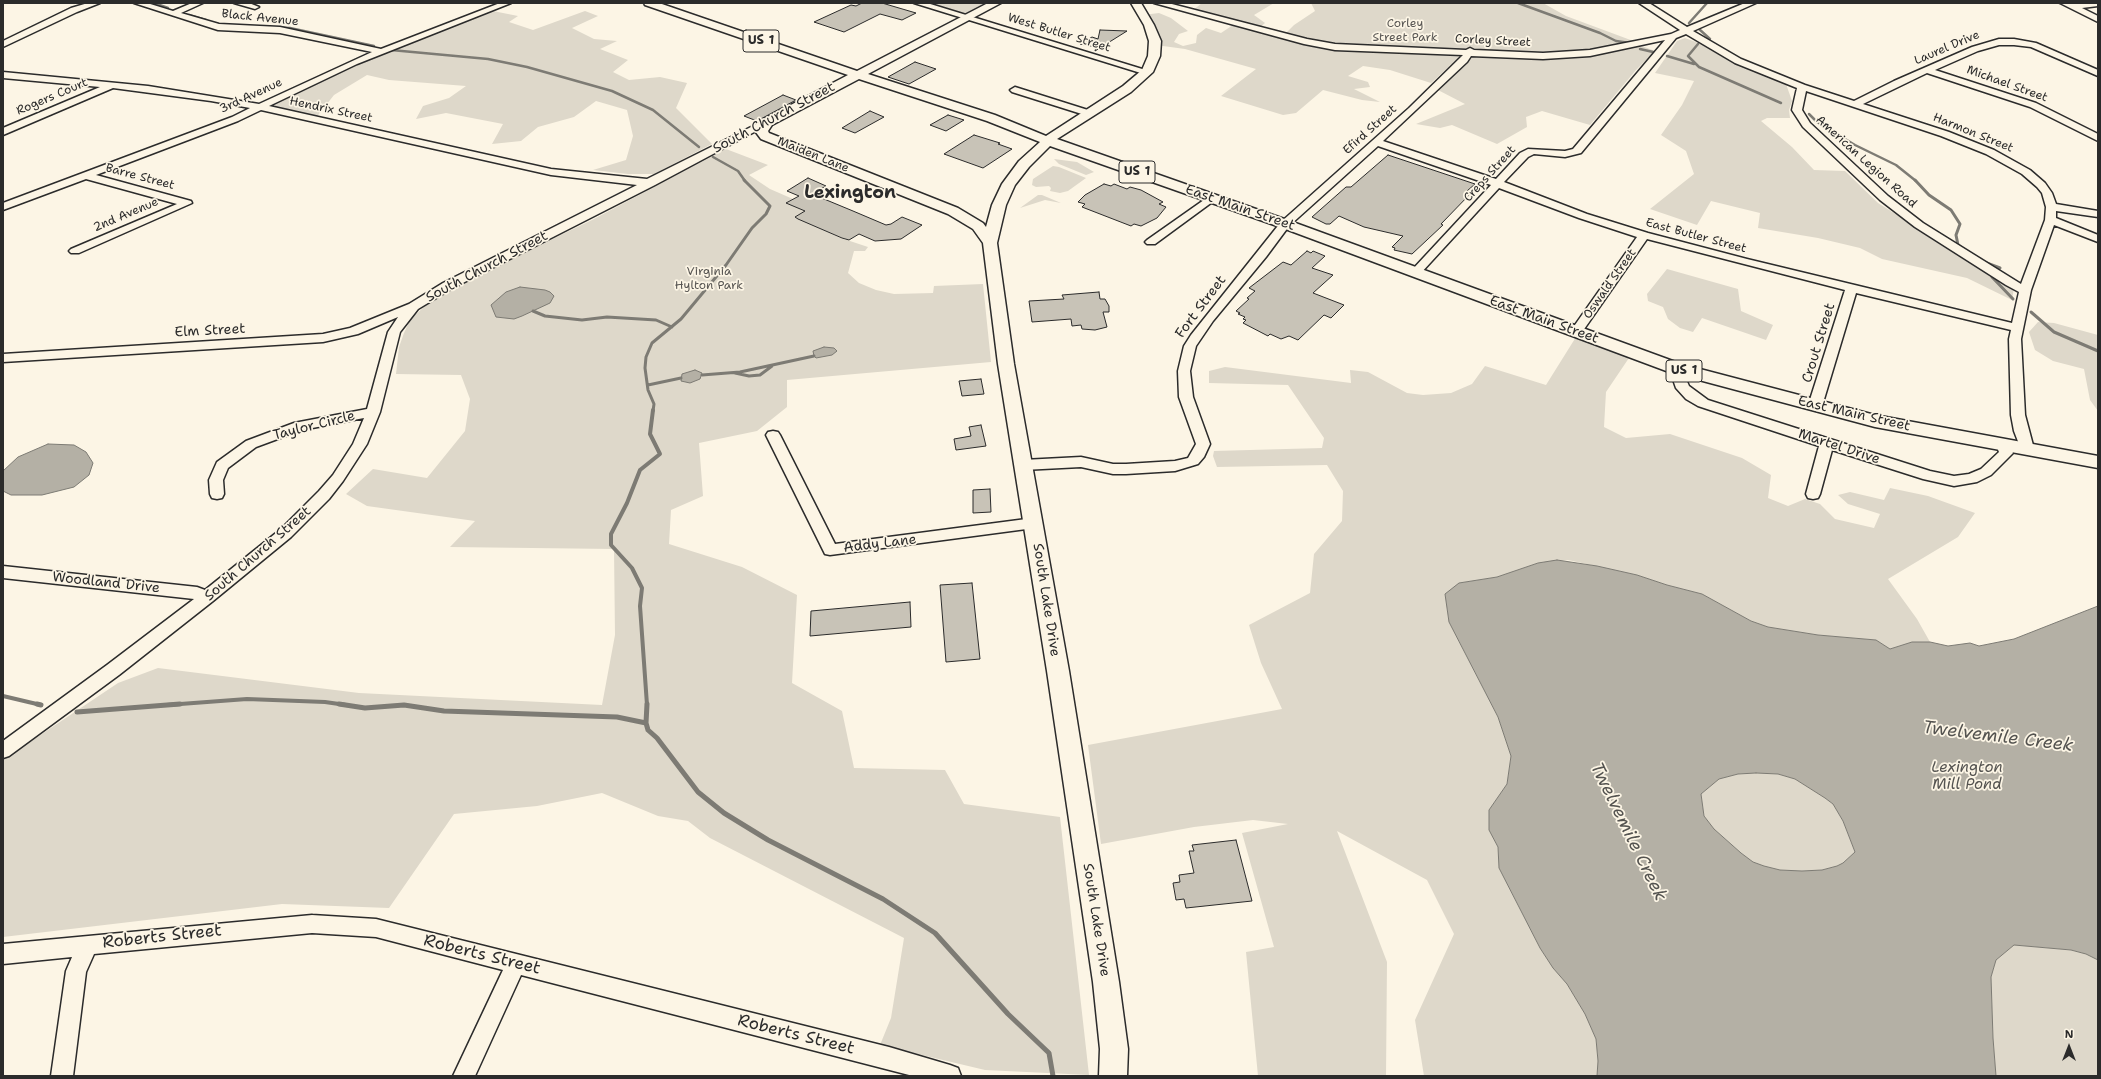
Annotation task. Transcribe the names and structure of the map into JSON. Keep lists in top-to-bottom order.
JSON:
{
  "streets": {
    "main road": [
      "US 1",
      "South Church Street",
      "Maiden Lane",
      "East Main Street",
      "South Lake Drive"
    ],
    "street": [
      "Black Avenue",
      "West Butler Street",
      "Corley Street",
      "Laurel Drive",
      "Michael Street",
      "3rd Avenue",
      "Rogers Court",
      "Hendrix Street",
      "Efird Street",
      "Harmon Street",
      "American Legion Road",
      "Creps Street",
      "Barre Street",
      "2nd Avenue",
      "East Butler Street",
      "Oswald Street",
      "Fort Street",
      "Elm Street",
      "Crout Street",
      "Taylor Circle",
      "Martel Drive",
      "Addy Lane",
      "Woodland Drive",
      "Roberts Street"
    ]
  },
  "crossings": [
    ["Black Avenue", "3rd Avenue"],
    ["West Butler Street", "South Church Street"],
    ["West Butler Street", "South Lake Drive"],
    ["US 1", "South Church Street"],
    ["US 1", "East Main Street"],
    ["Corley Street", "Efird Street"],
    ["Corley Street", "Harmon Street"],
    ["Corley Street", "Creps Street"],
    ["Laurel Drive", "Michael Street"],
    ["Laurel Drive", "Harmon Street"],
    ["3rd Avenue", "Hendrix Street"],
    ["3rd Avenue", "Barre Street"],
    ["Rogers Court", "Hendrix Street"],
    ["Hendrix Street", "South Church Street"],
    ["South Church Street", "Maiden Lane"],
    ["South Church Street", "East Main Street"],
    ["South Church Street", "Elm Street"],
    ["South Church Street", "Taylor Circle"],
    ["South Church Street", "Woodland Drive"],
    ["Efird Street", "East Main Street"],
    ["Efird Street", "East Butler Street"],
    ["Efird Street", "Fort Street"],
    ["Harmon Street", "American Legion Road"],
    ["Harmon Street", "East Main Street"],
    ["Harmon Street", "East Butler Street"],
    ["Maiden Lane", "South Lake Drive"],
    ["Creps Street", "East Main Street"],
    ["Creps Street", "East Butler Street"],
    ["Barre Street", "2nd Avenue"],
    ["East Main Street", "Oswald Street"],
    ["East Main Street", "Fort Street"],
    ["East Main Street", "Crout Street"],
    ["East Main Street", "Martel Drive"],
    ["East Main Street", "South Lake Drive"],
    ["East Butler Street", "Oswald Street"],
    ["East Butler Street", "Crout Street"],
    ["Fort Street", "South Lake Drive"],
    ["Addy Lane", "South Lake Drive"]
  ],
  "districts": ["Lexington"],
  "water": ["Twelvemile Creek", "Lexington Mill Pond"],
  "parks": ["Corley Street Park", "Virginia Hylton Park"],
  "north": "top"
}
